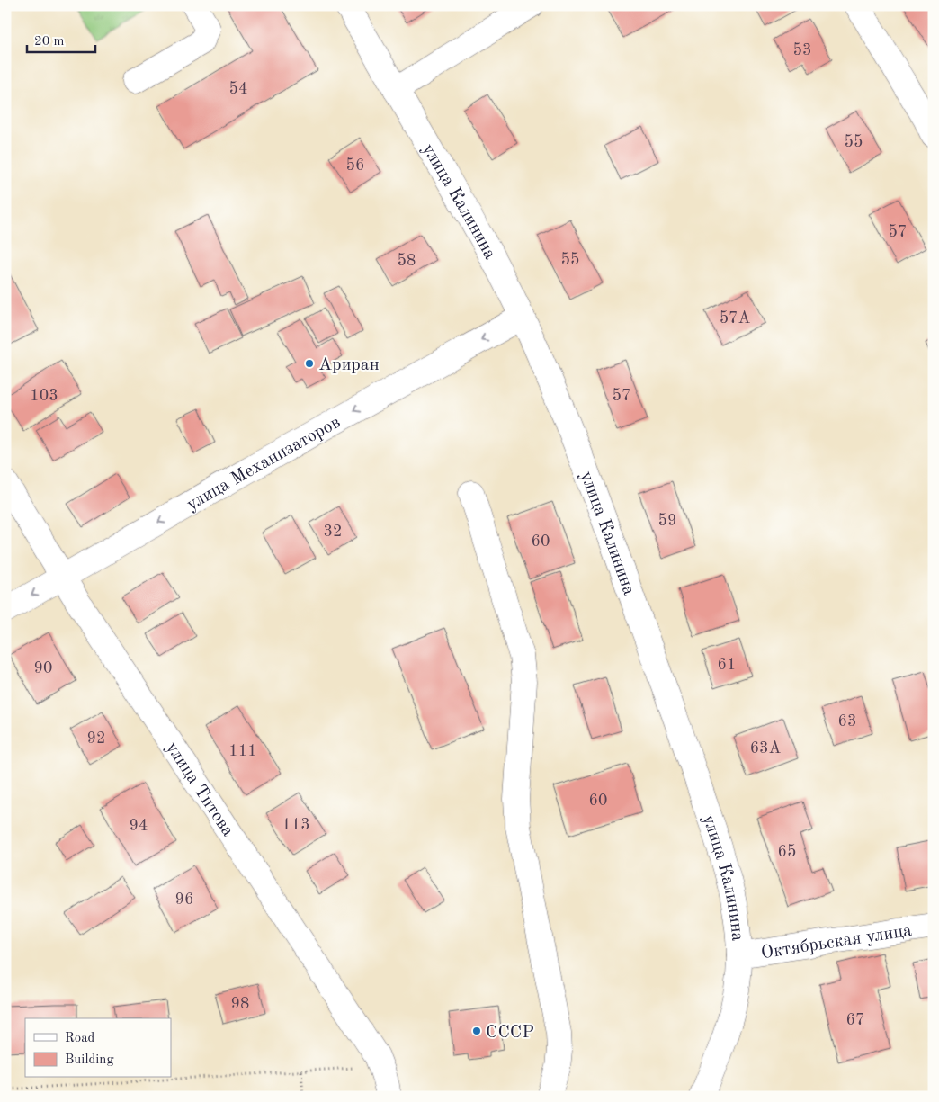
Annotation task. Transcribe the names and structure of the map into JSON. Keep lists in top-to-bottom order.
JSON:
{
  "streets": {
    "street": [
      "улица Калинина",
      "улица Механизаторов",
      "улица Титова",
      "Октябрьская улица"
    ]
  },
  "crossings": [
    ["улица Калинина", "улица Механизаторов"],
    ["улица Калинина", "Октябрьская улица"],
    ["улица Механизаторов", "улица Титова"]
  ],
  "one_way": ["улица Механизаторов"],
  "places": ["Ариран", "СССР"],
  "house_numbers": [
    "53",
    "54",
    "55",
    "56",
    "57",
    "55",
    "58",
    "57А",
    "103",
    "57",
    "59",
    "32",
    "60",
    "61",
    "90",
    "63",
    "92",
    "63А",
    "111",
    "60",
    "113",
    "94",
    "65",
    "96",
    "98",
    "67"
  ],
  "legend": ["Road", "Building"],
  "scale_bar": "20 m"
}
